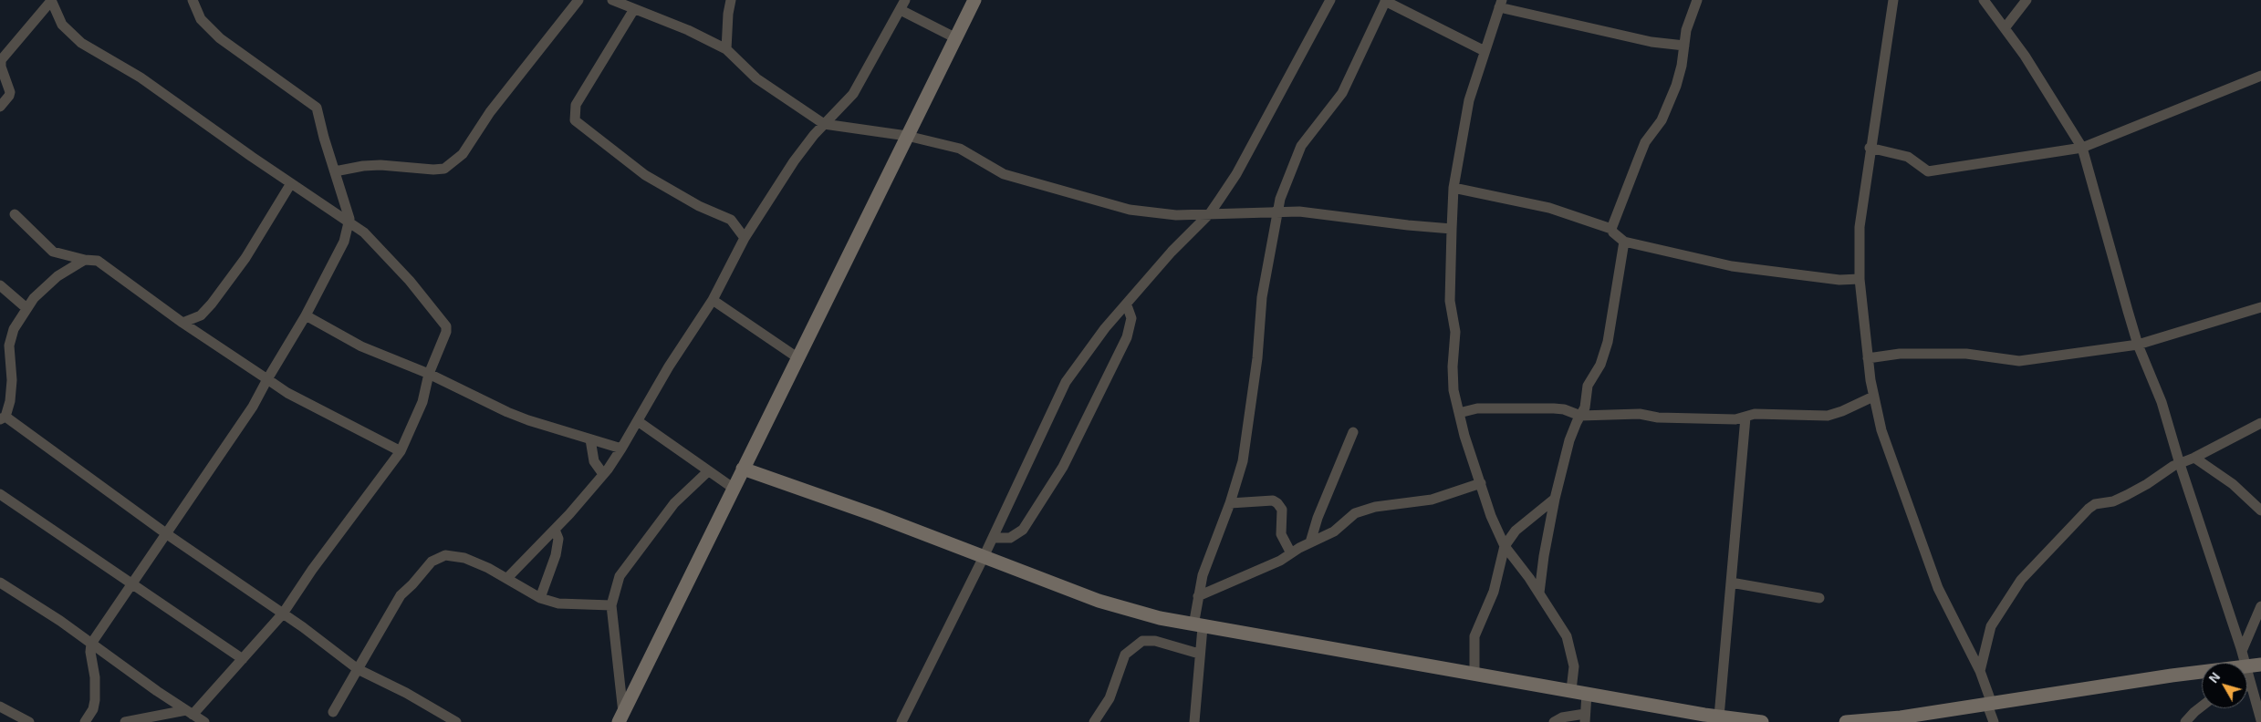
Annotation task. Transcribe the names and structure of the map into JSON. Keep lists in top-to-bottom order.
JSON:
{
  "north": "top left"
}
